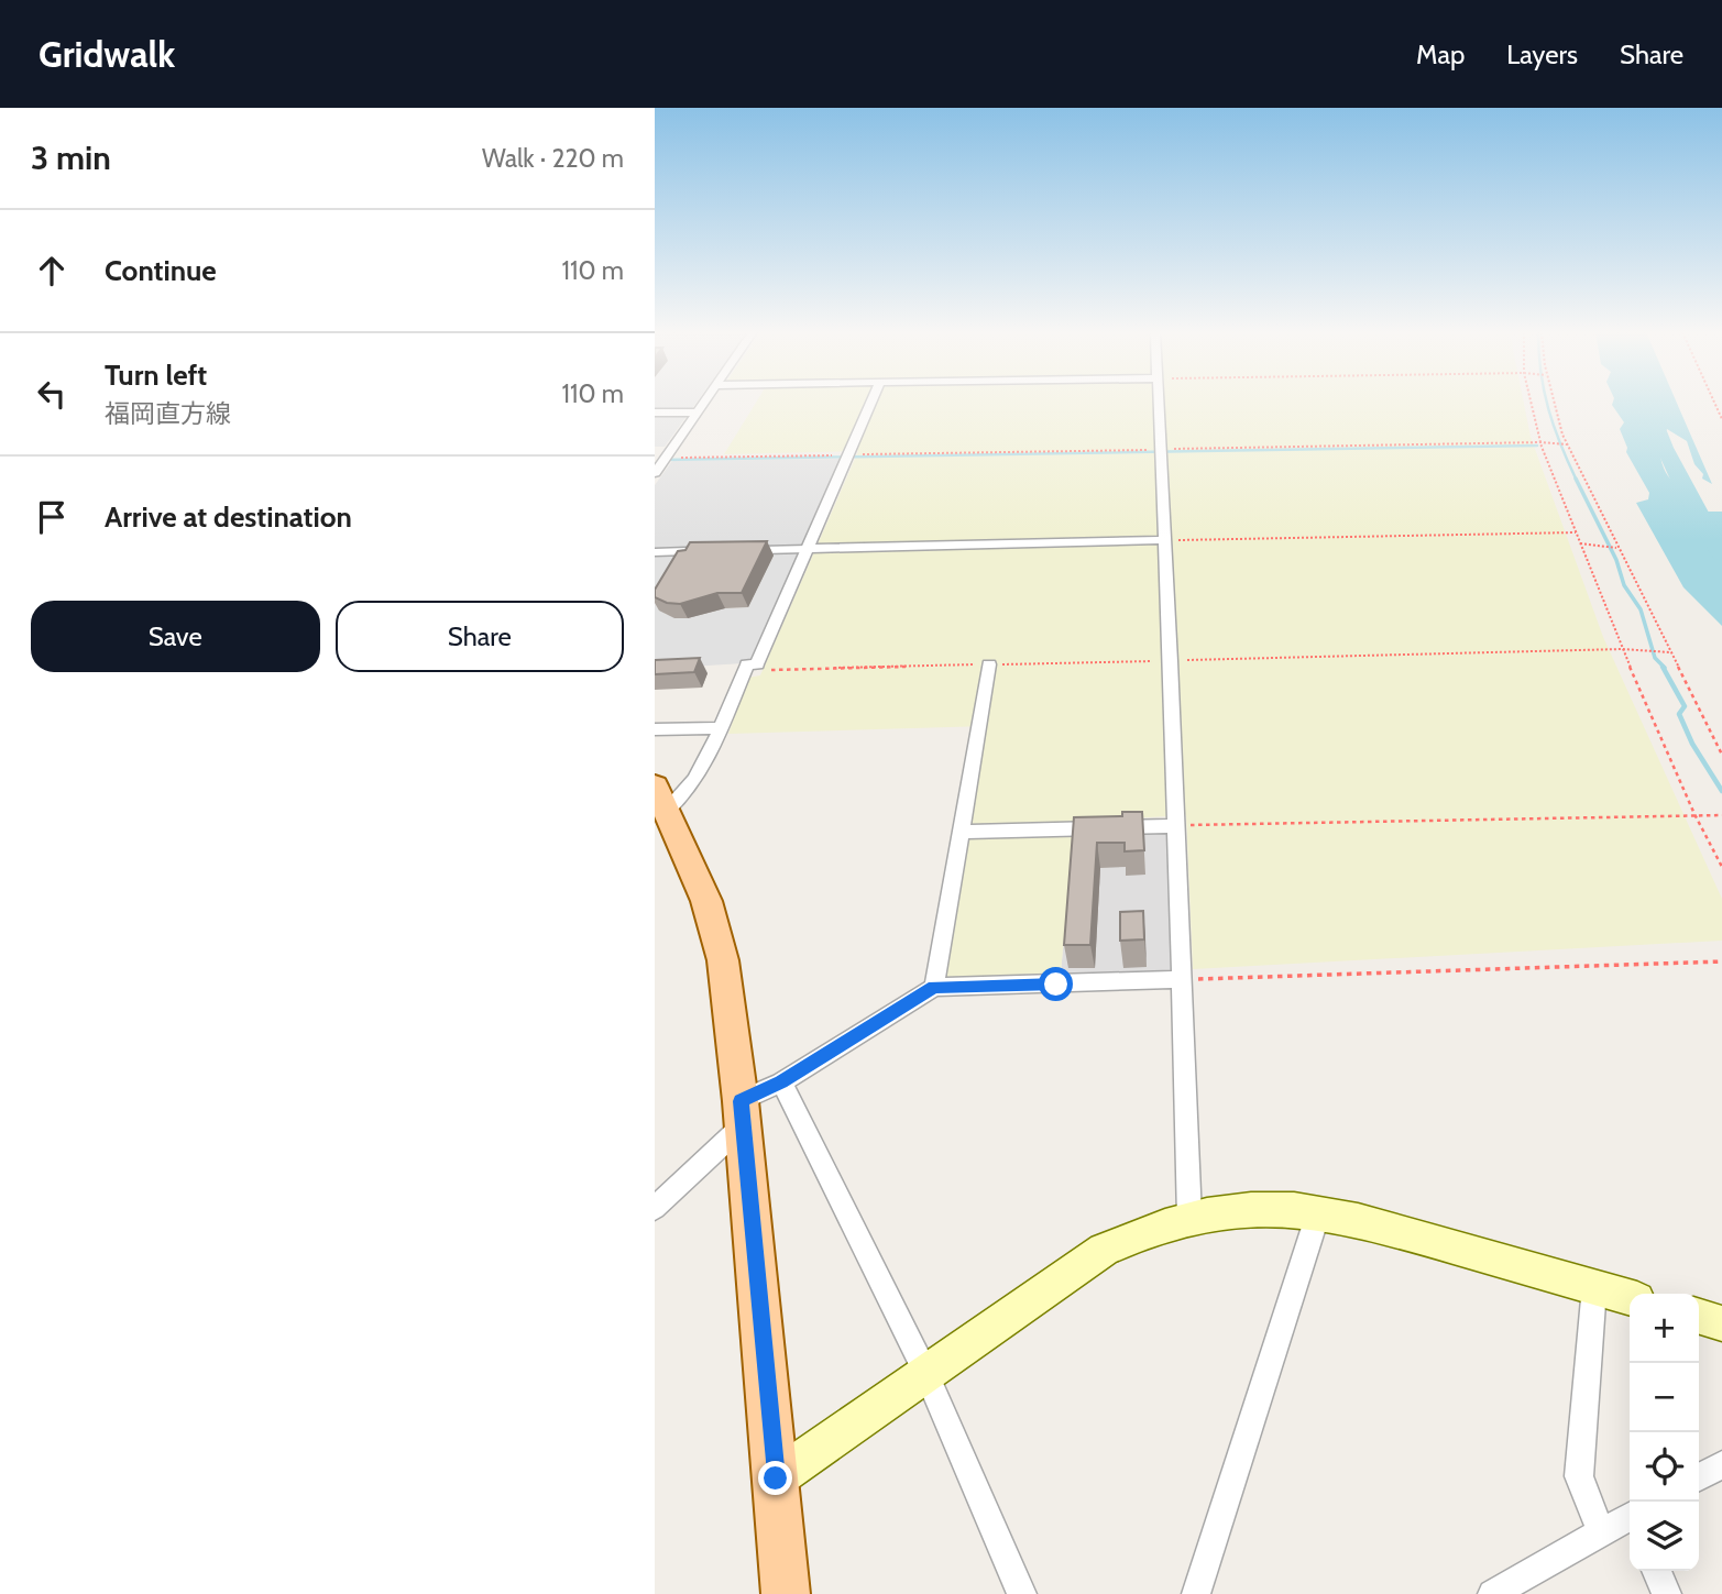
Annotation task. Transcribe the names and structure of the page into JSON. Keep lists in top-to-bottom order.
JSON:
{
  "page": {
    "header": "Gridwalk",
    "nav": ["Map", "Layers", "Share"],
    "heading": ["3 min", "Walk · 220 m"],
    "list": [
      ["Continue", "110 m"],
      ["Turn left", "福岡直方線", "110 m"],
      "Arrive at destination"
    ],
    "buttons": ["Save", "Share"],
    "map_buttons": ["+", "−"]
  }
}
